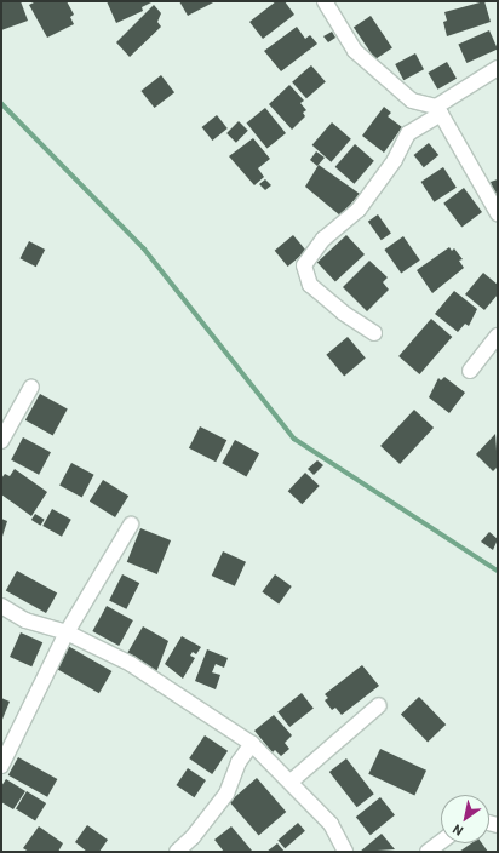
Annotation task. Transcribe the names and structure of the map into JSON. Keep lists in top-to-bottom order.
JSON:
{
  "north": "bottom left"
}
